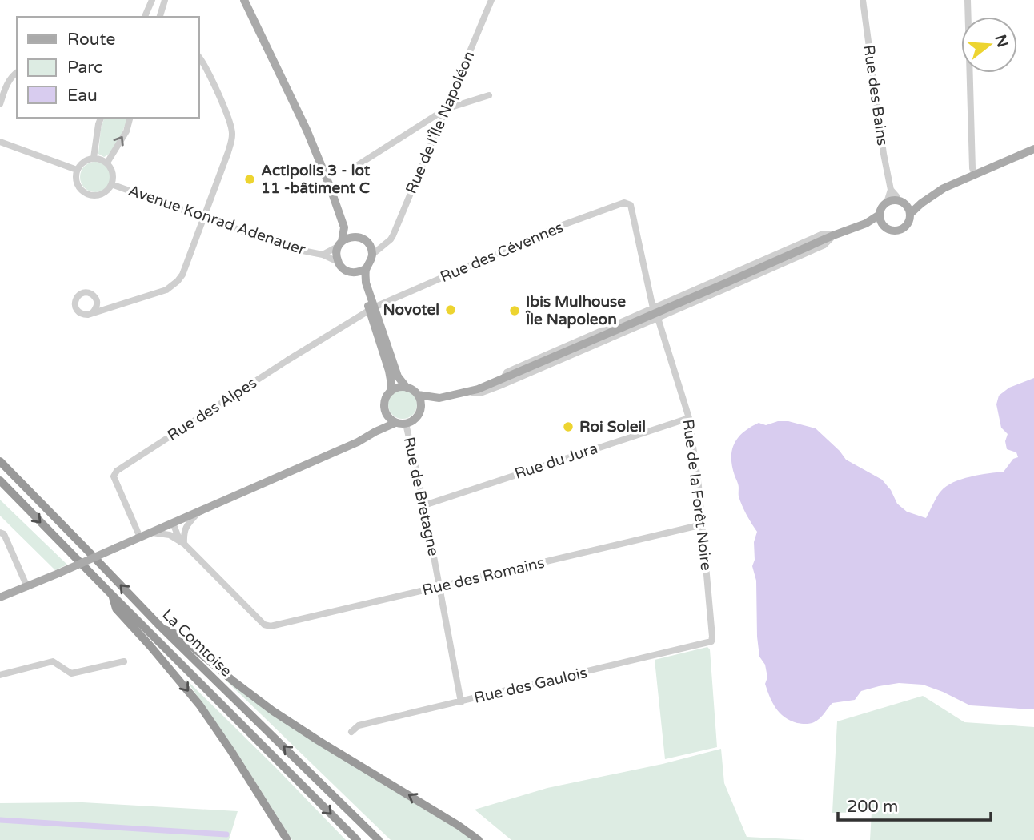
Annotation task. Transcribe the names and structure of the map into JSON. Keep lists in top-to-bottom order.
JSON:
{
  "streets": {
    "highway": ["La Comtoise"],
    "street": [
      "Rue des Bains",
      "Rue de l'Île Napoléon",
      "Avenue Konrad Adenauer",
      "Rue des Cévennes",
      "Rue des Alpes",
      "Rue du Jura",
      "Rue de la Forêt Noire",
      "Rue de Bretagne",
      "Rue des Romains",
      "Rue des Gaulois"
    ]
  },
  "crossings": [
    ["Rue de l'Île Napoléon", "Avenue Konrad Adenauer"],
    ["Rue des Cévennes", "Rue des Alpes"],
    ["Rue du Jura", "Rue de la Forêt Noire"],
    ["Rue du Jura", "Rue de Bretagne"],
    ["Rue de la Forêt Noire", "Rue des Romains"],
    ["Rue de la Forêt Noire", "Rue des Gaulois"],
    ["Rue de Bretagne", "Rue des Romains"],
    ["Rue de Bretagne", "Rue des Gaulois"]
  ],
  "places": [
    "Actipolis 3 - lot 11 -bâtiment C",
    "Novotel",
    "Ibis Mulhouse Île Napoleon",
    "Roi Soleil"
  ],
  "legend": ["Route", "Parc", "Eau"],
  "scale_bar": "200 m",
  "north": "right"
}
